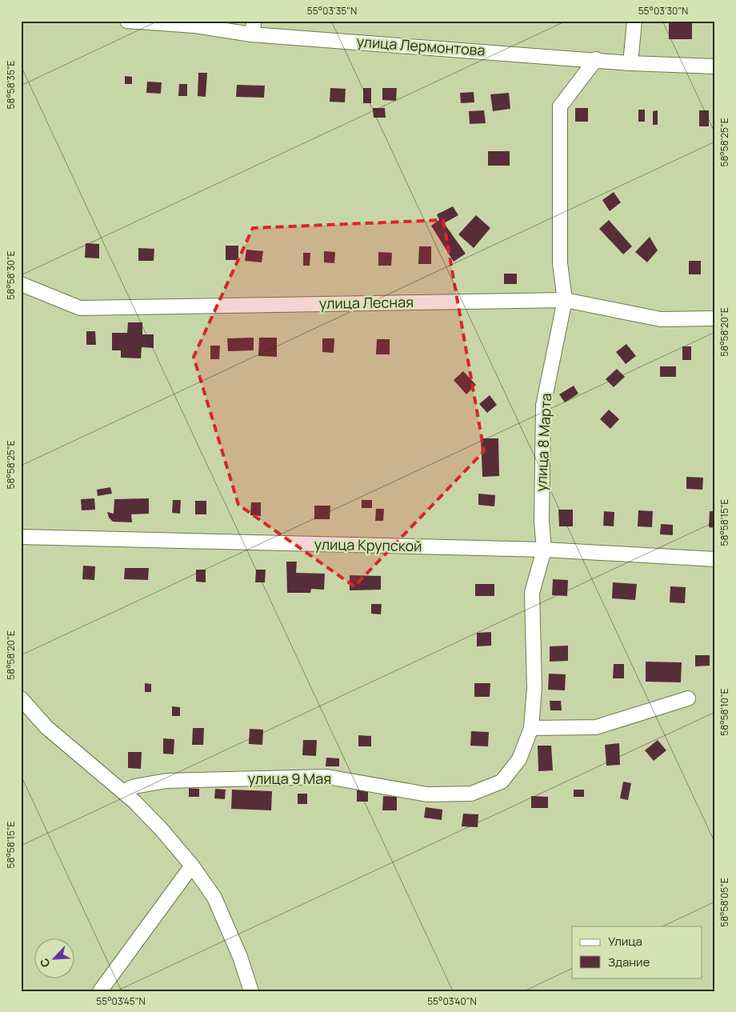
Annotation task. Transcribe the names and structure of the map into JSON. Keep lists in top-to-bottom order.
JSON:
{
  "streets": {
    "street": [
      "улица Лермонтова",
      "улица Лесная",
      "улица 8 Марта",
      "улица Крупской",
      "улица 9 Мая"
    ]
  },
  "crossings": [
    ["улица Лермонтова", "улица 8 Марта"],
    ["улица Лесная", "улица 8 Марта"],
    ["улица 8 Марта", "улица Крупской"],
    ["улица 8 Марта", "улица 9 Мая"]
  ],
  "legend": ["Улица", "Здание"],
  "north": "bottom left",
  "coordinates": [
    "55°03'35\"N",
    "55°03'30\"N",
    "58°58'35\"E",
    "58°58'25\"E",
    "58°58'30\"E",
    "58°58'20\"E",
    "58°58'15\"E",
    "58°58'10\"E",
    "58°58'05\"E",
    "55°03'45\"N",
    "55°03'40\"N"
  ]
}
